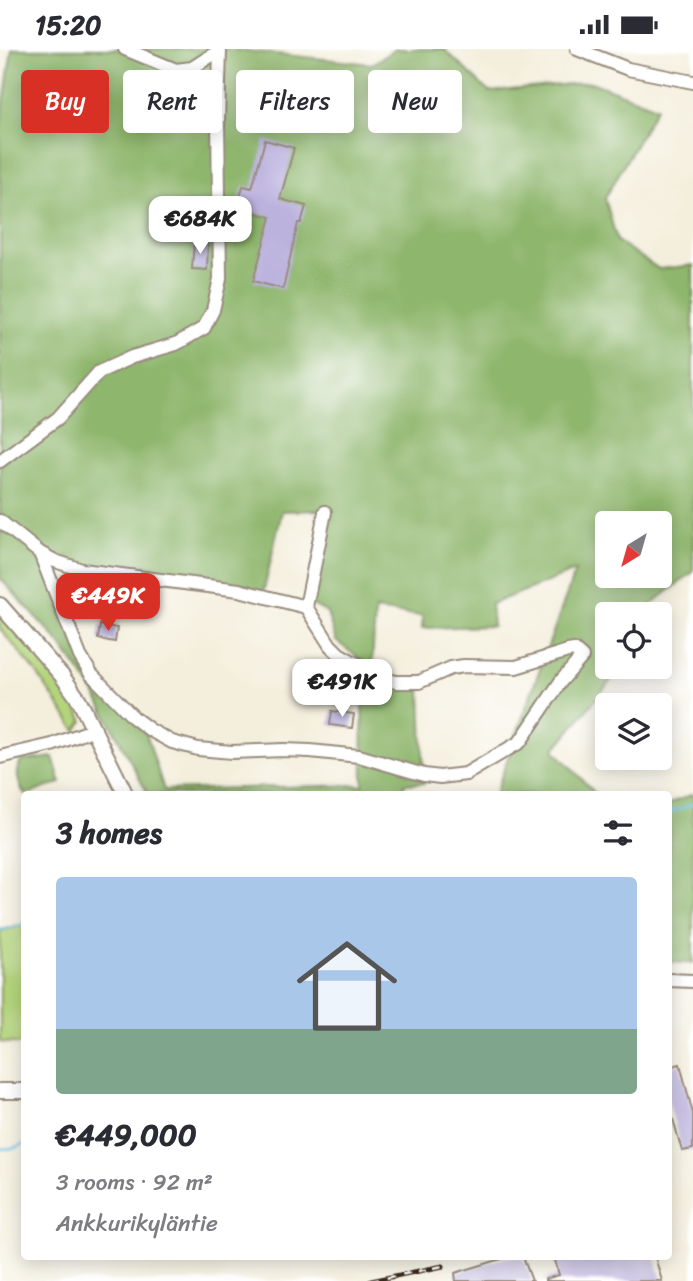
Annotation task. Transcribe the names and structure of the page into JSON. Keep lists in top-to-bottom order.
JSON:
{
  "north": "bottom left",
  "page": {
    "status": "15:20",
    "chip": [
      "Buy",
      "Rent",
      "Filters",
      "New"
    ],
    "price": ["€684K", "€449K", "€491K"],
    "heading": "3 homes",
    "list": [
      {
        "name": "€449,000",
        "note": "3 rooms · 92 m² · Ankkurikyläntie"
      }
    ]
  }
}
